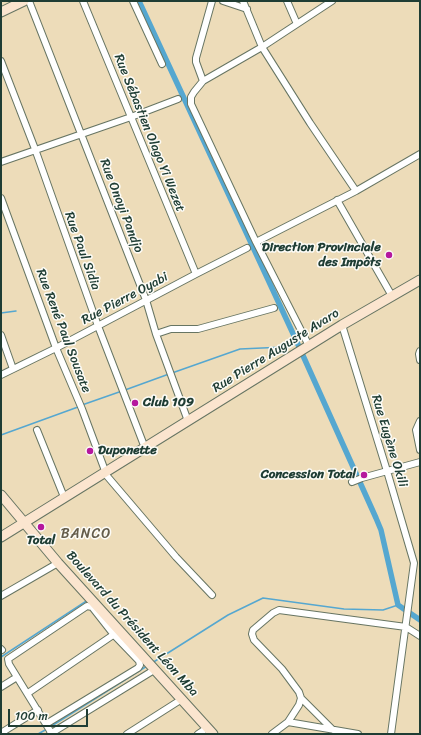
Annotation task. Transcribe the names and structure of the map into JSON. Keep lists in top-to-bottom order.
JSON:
{
  "streets": {
    "street": [
      "Rue Sébastien Olago Yi Wezet",
      "Rue Onoyi Pandjo",
      "Rue Paul Sidia",
      "Rue Pierre Oyabi",
      "Rue René Paul Sousate",
      "Rue Pierre Auguste Avaro",
      "Rue Eugène Okili",
      "Boulevard du Président Léon Mba"
    ]
  },
  "crossings": [
    ["Rue Sébastien Olago Yi Wezet", "Rue Pierre Oyabi"],
    ["Rue Onoyi Pandjo", "Rue Pierre Oyabi"],
    ["Rue Onoyi Pandjo", "Rue Pierre Auguste Avaro"],
    ["Rue Paul Sidia", "Rue Pierre Oyabi"],
    ["Rue Paul Sidia", "Rue Pierre Auguste Avaro"],
    ["Rue Pierre Oyabi", "Rue René Paul Sousate"],
    ["Rue René Paul Sousate", "Rue Pierre Auguste Avaro"],
    ["Rue Pierre Auguste Avaro", "Rue Eugène Okili"],
    ["Rue Pierre Auguste Avaro", "Boulevard du Président Léon Mba"]
  ],
  "districts": ["BANCO"],
  "places": [
    "Direction Provinciale des Impôts",
    "Club 109",
    "Duponette",
    "Concession Total",
    "Total"
  ],
  "scale_bar": "100 m"
}
